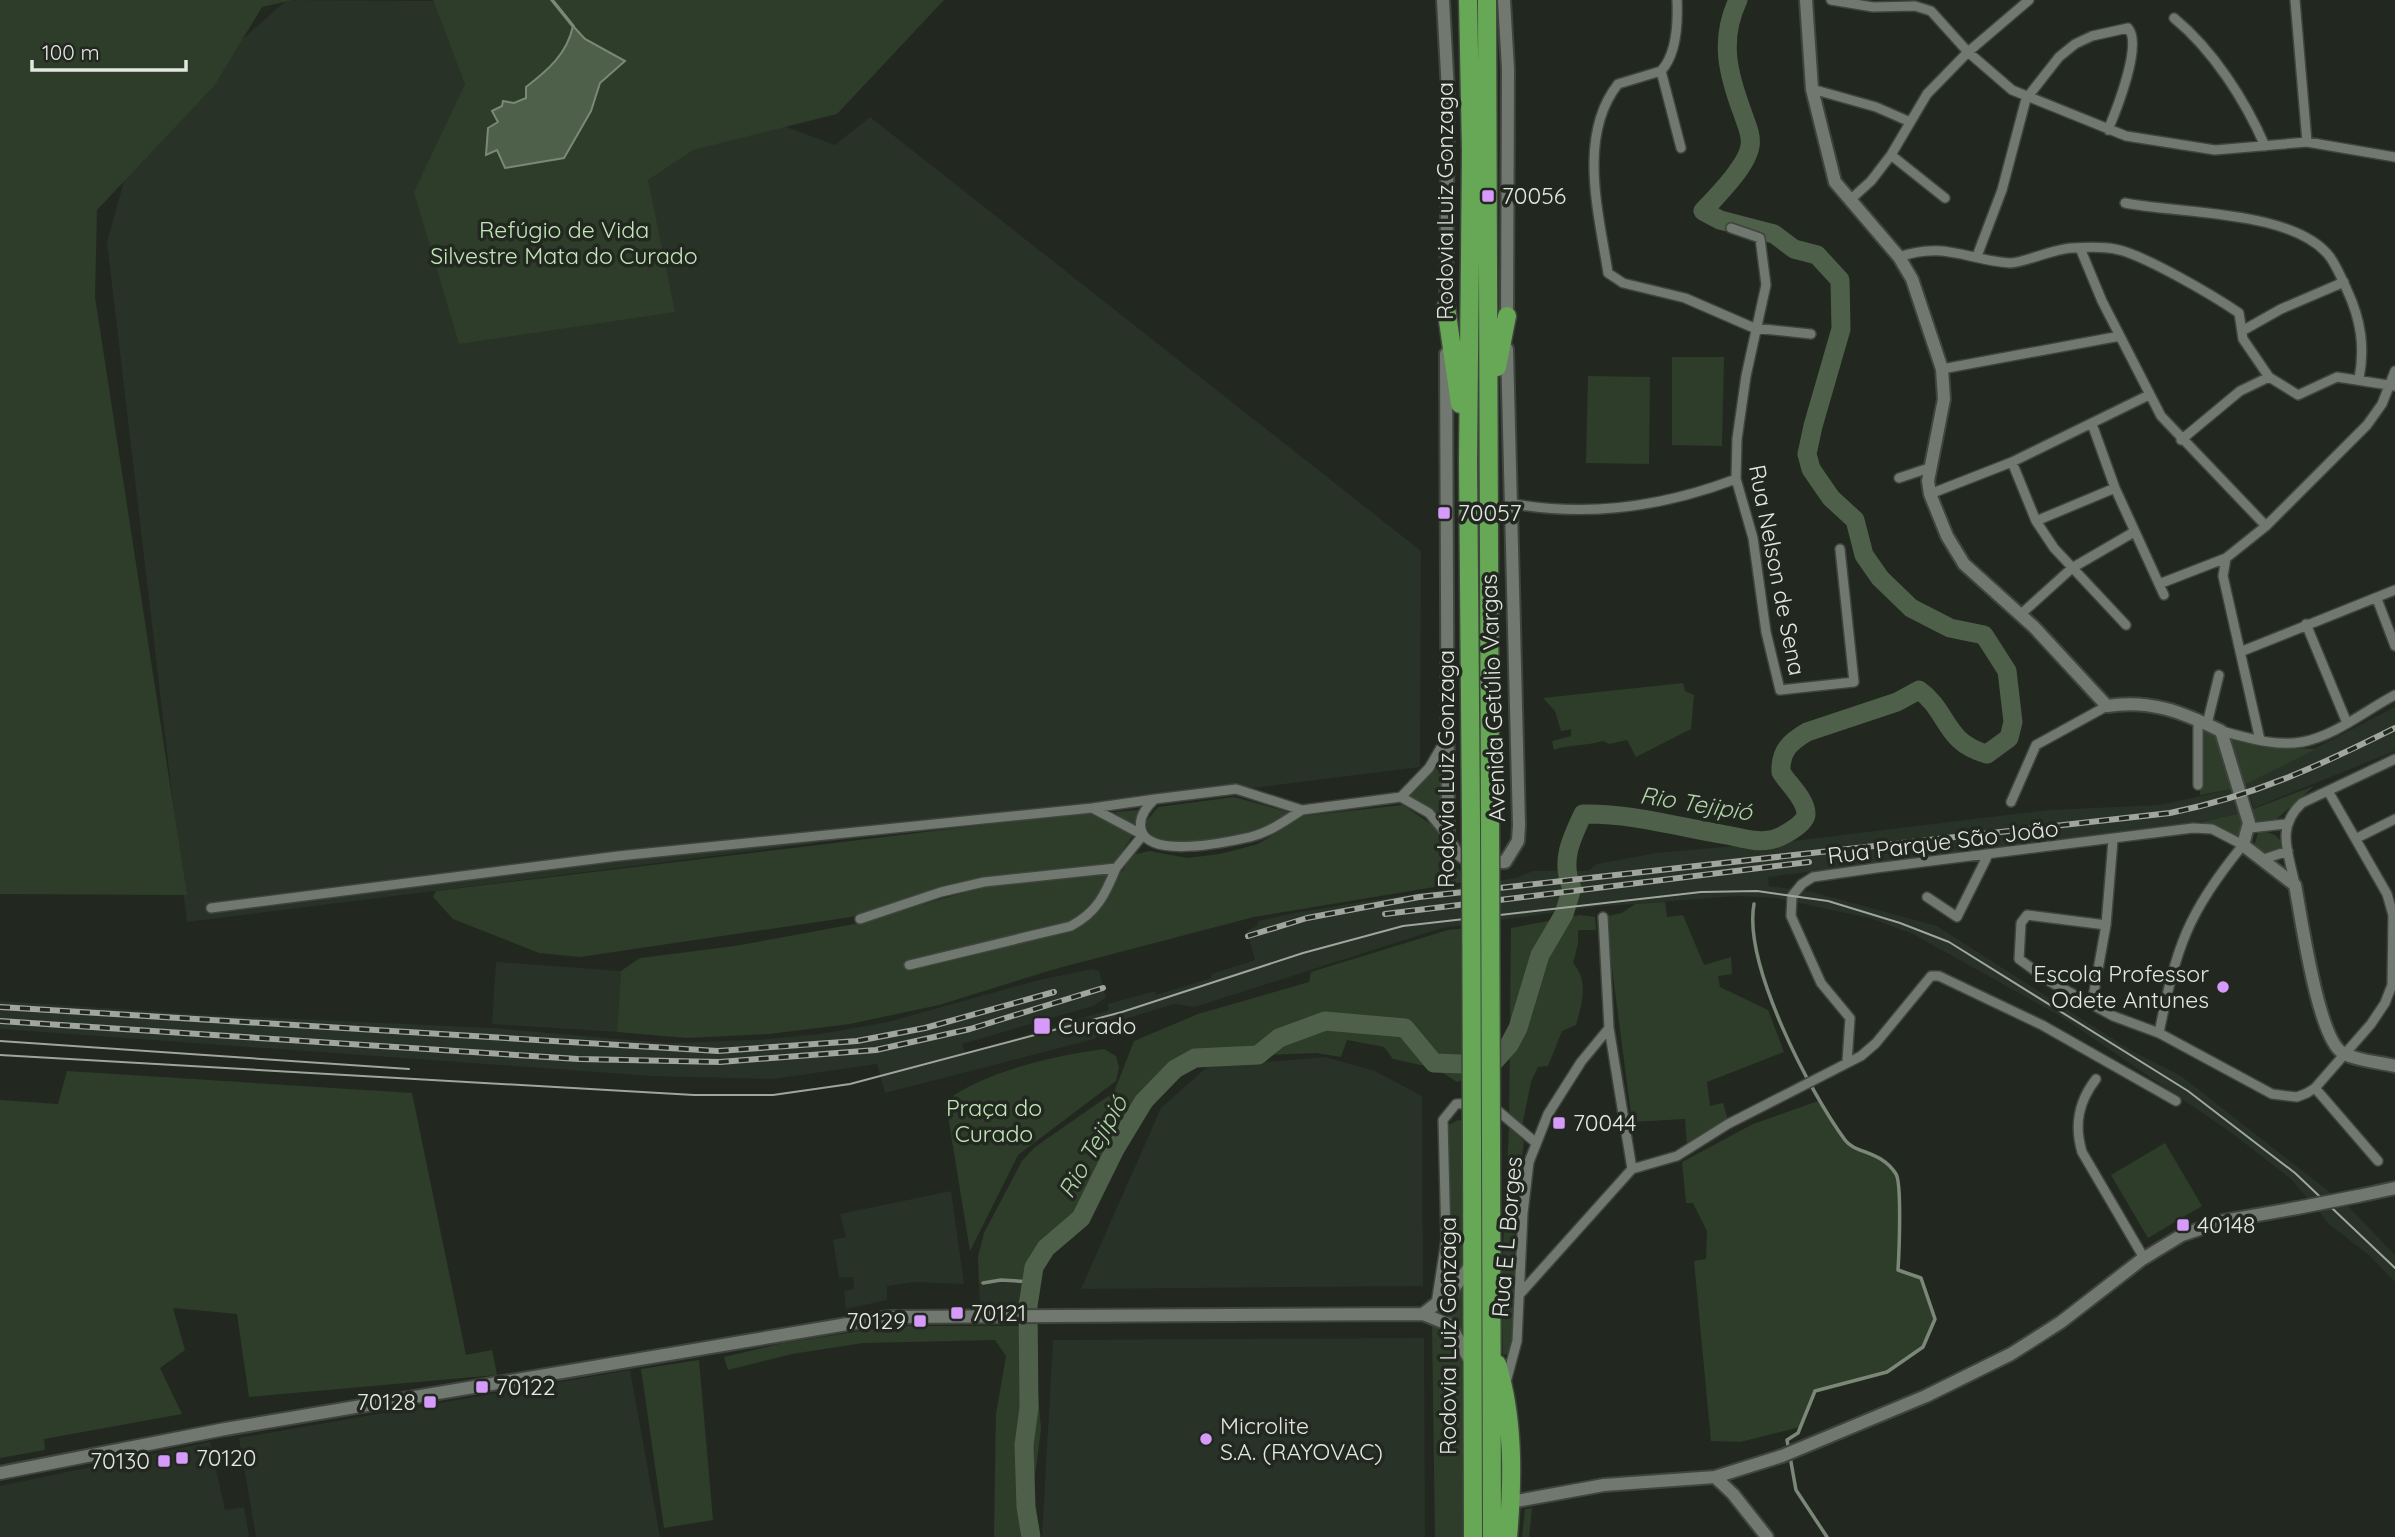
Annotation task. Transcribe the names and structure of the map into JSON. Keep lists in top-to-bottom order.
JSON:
{
  "streets": {
    "highway": ["Rodovia Luiz Gonzaga"],
    "street": [
      "Rua Nelson de Sena",
      "Avenida Getúlio Vargas",
      "Rua Parque São João",
      "Rua E L Borges"
    ]
  },
  "water": ["Rio Tejipió"],
  "parks": ["Refúgio de Vida Silvestre Mata do Curado", "Praça do Curado"],
  "places": {
    "transit": [
      "70056",
      "70057",
      "Curado",
      "70044",
      "40148",
      "70121",
      "70129",
      "70122",
      "70128",
      "70120",
      "70130"
    ],
    "other": ["Escola Professor Odete Antunes", "Microlite S.A. (RAYOVAC)"]
  },
  "scale_bar": "100 m"
}
